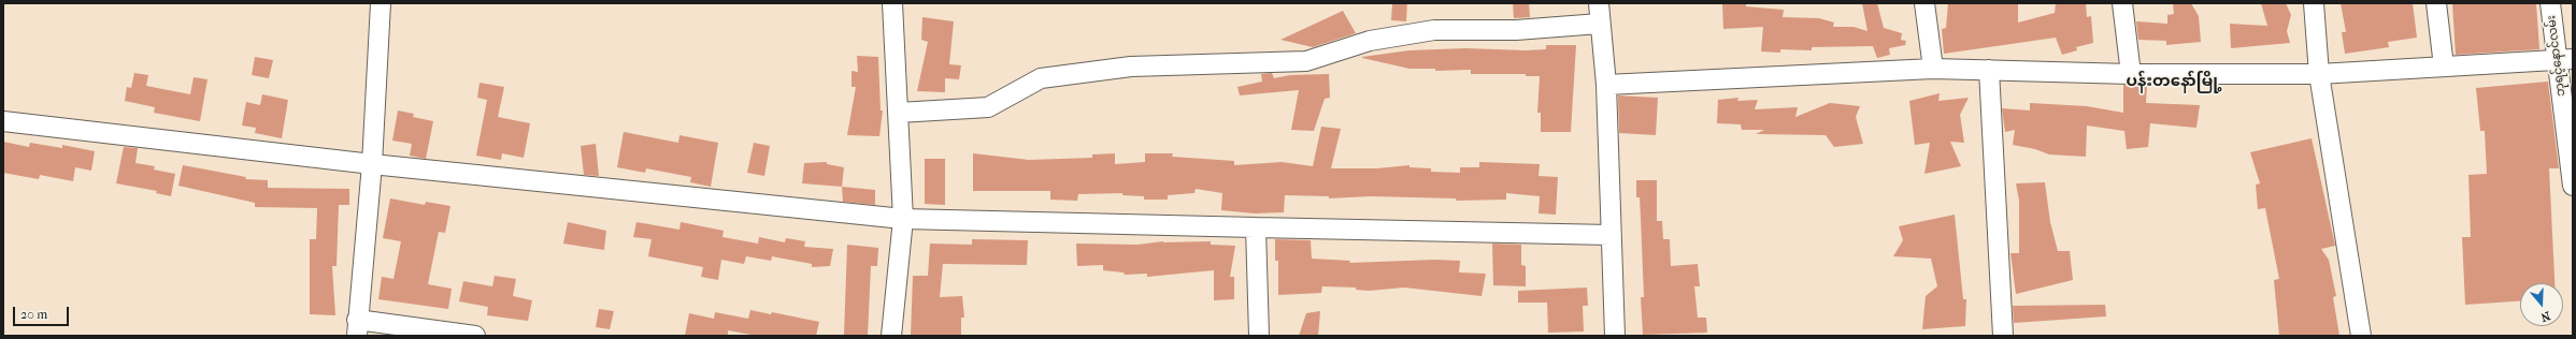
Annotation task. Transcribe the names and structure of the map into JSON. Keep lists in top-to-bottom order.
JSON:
{
  "streets": {
    "street": ["ဘုရင့်နောင်လမ်း"]
  },
  "districts": ["ပန်းတနော်မြို့"],
  "scale_bar": "20 m",
  "north": "bottom"
}
